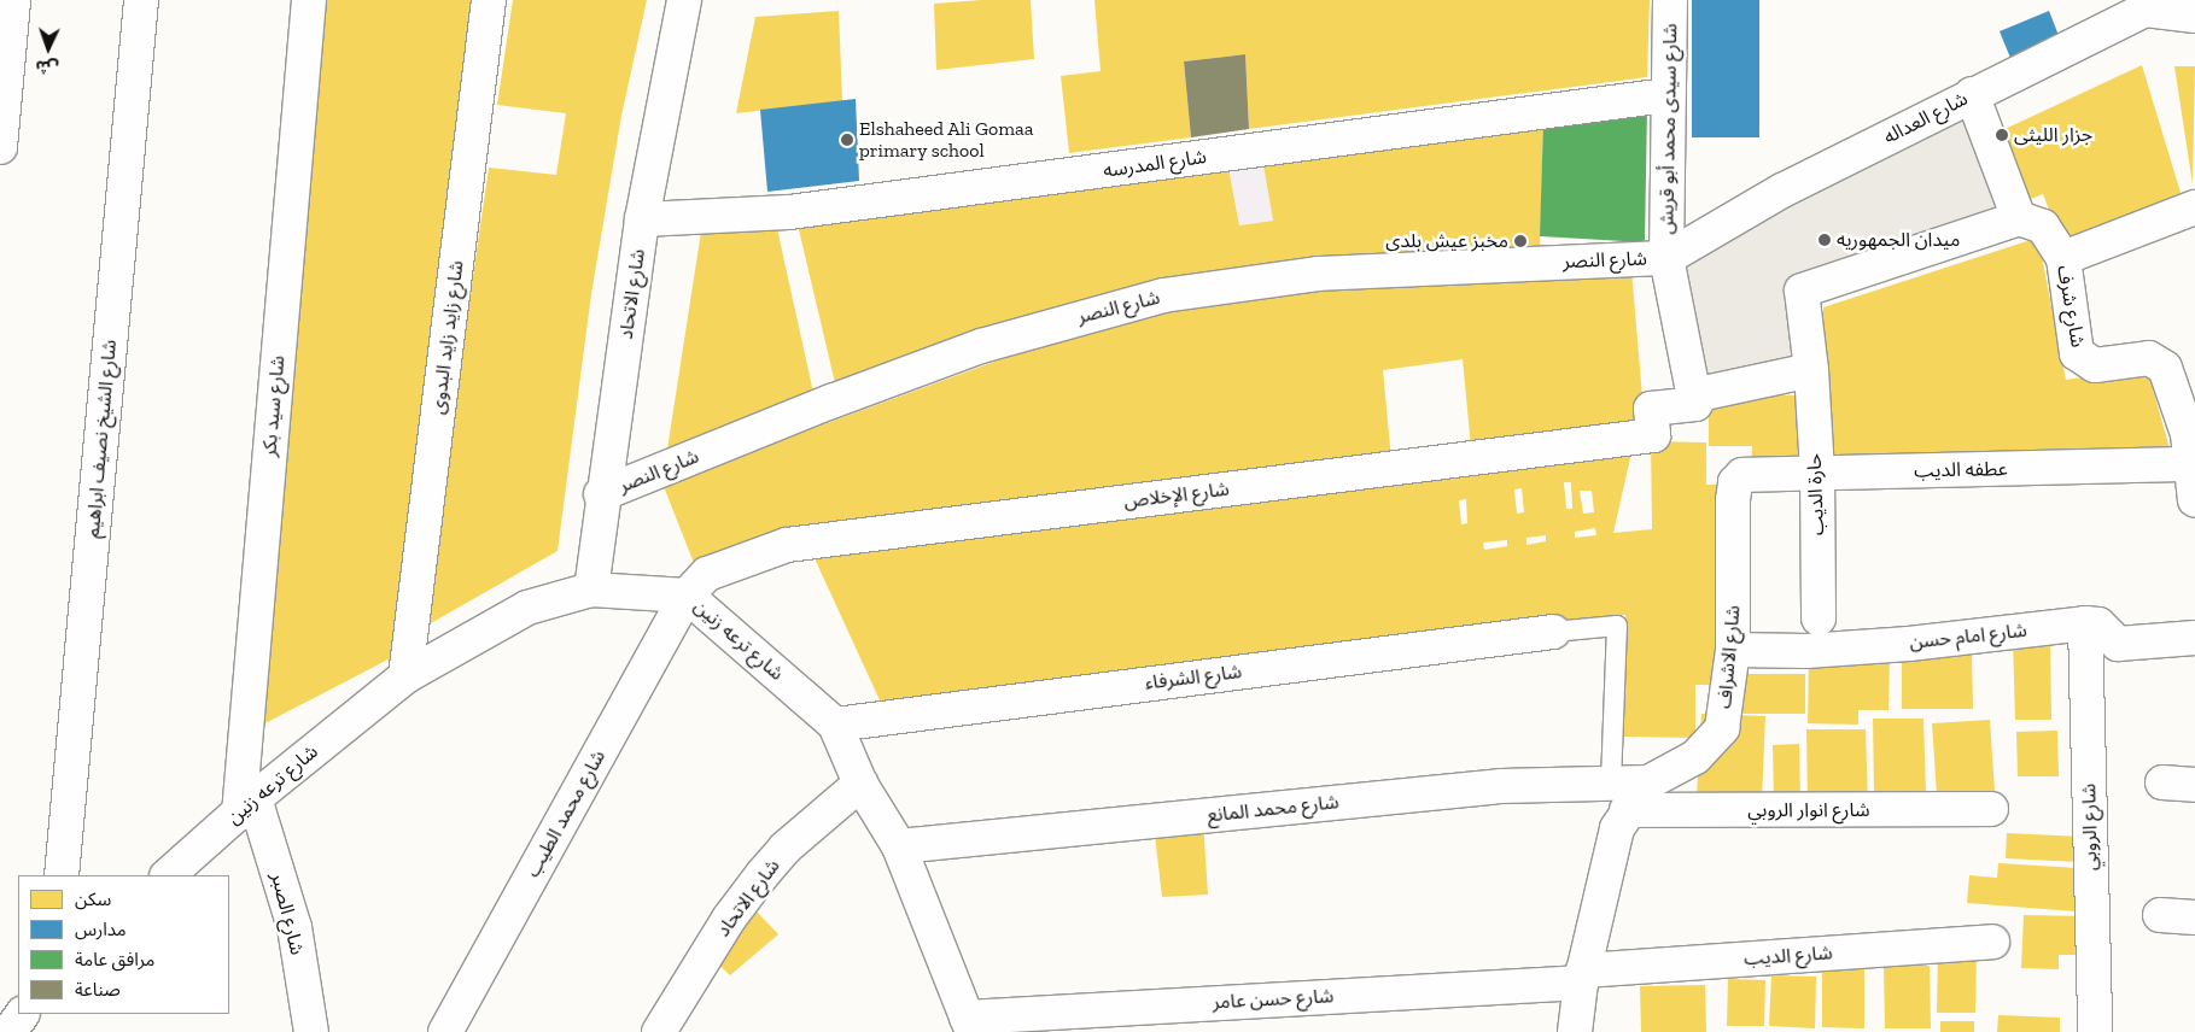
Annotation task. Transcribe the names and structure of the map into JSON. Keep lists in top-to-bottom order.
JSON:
{
  "streets": {
    "street": [
      "شارع العداله",
      "شارع سيدى محمد أبو قريش",
      "شارع المدرسه",
      "شارع النصر",
      "شارع الاتحاد",
      "شارع شرف",
      "شارع زايد زايد البدوى",
      "شارع سيد بكر",
      "شارع الشيخ نصيف ابراهيم",
      "عطفه الديب",
      "حارة الديب",
      "شارع الإخلاص",
      "شارع امام حسن",
      "شارع ترعه زنين",
      "شارع الاشراف",
      "شارع الشرفاء",
      "شارع محمد المانع",
      "شارع انوار الروبي",
      "شارع محمد الطيب",
      "شارع الروبي",
      "شارع الصبر",
      "شارع الديب",
      "شارع حسن عامر"
    ]
  },
  "crossings": [
    ["شارع العداله", "شارع سيدى محمد أبو قريش"],
    ["شارع العداله", "شارع النصر"],
    ["شارع سيدى محمد أبو قريش", "شارع المدرسه"],
    ["شارع سيدى محمد أبو قريش", "شارع النصر"],
    ["شارع المدرسه", "شارع الاتحاد"],
    ["شارع النصر", "شارع الاتحاد"],
    ["شارع الاتحاد", "شارع ترعه زنين"],
    ["شارع شرف", "عطفه الديب"],
    ["شارع شرف", "حارة الديب"],
    ["شارع زايد زايد البدوى", "شارع ترعه زنين"],
    ["شارع سيد بكر", "شارع ترعه زنين"],
    ["شارع سيد بكر", "شارع الصبر"],
    ["عطفه الديب", "حارة الديب"],
    ["عطفه الديب", "شارع الاشراف"],
    ["شارع الإخلاص", "شارع ترعه زنين"],
    ["شارع الإخلاص", "شارع محمد الطيب"],
    ["شارع امام حسن", "شارع الاشراف"],
    ["شارع امام حسن", "شارع الروبي"],
    ["شارع ترعه زنين", "شارع الشرفاء"],
    ["شارع ترعه زنين", "شارع محمد المانع"],
    ["شارع ترعه زنين", "شارع محمد الطيب"],
    ["شارع ترعه زنين", "شارع الصبر"],
    ["شارع ترعه زنين", "شارع حسن عامر"],
    ["شارع الاشراف", "شارع محمد المانع"],
    ["شارع محمد المانع", "شارع انوار الروبي"],
    ["شارع الديب", "شارع حسن عامر"]
  ],
  "places": [
    "جزار الليثى",
    "Elshaheed Ali Gomaa primary school",
    "ميدان الجمهوريه",
    "مخبز عيش بلدى"
  ],
  "legend": [
    "سكن",
    "مدارس",
    "مرافق عامة",
    "صناعة"
  ],
  "north": "bottom"
}
